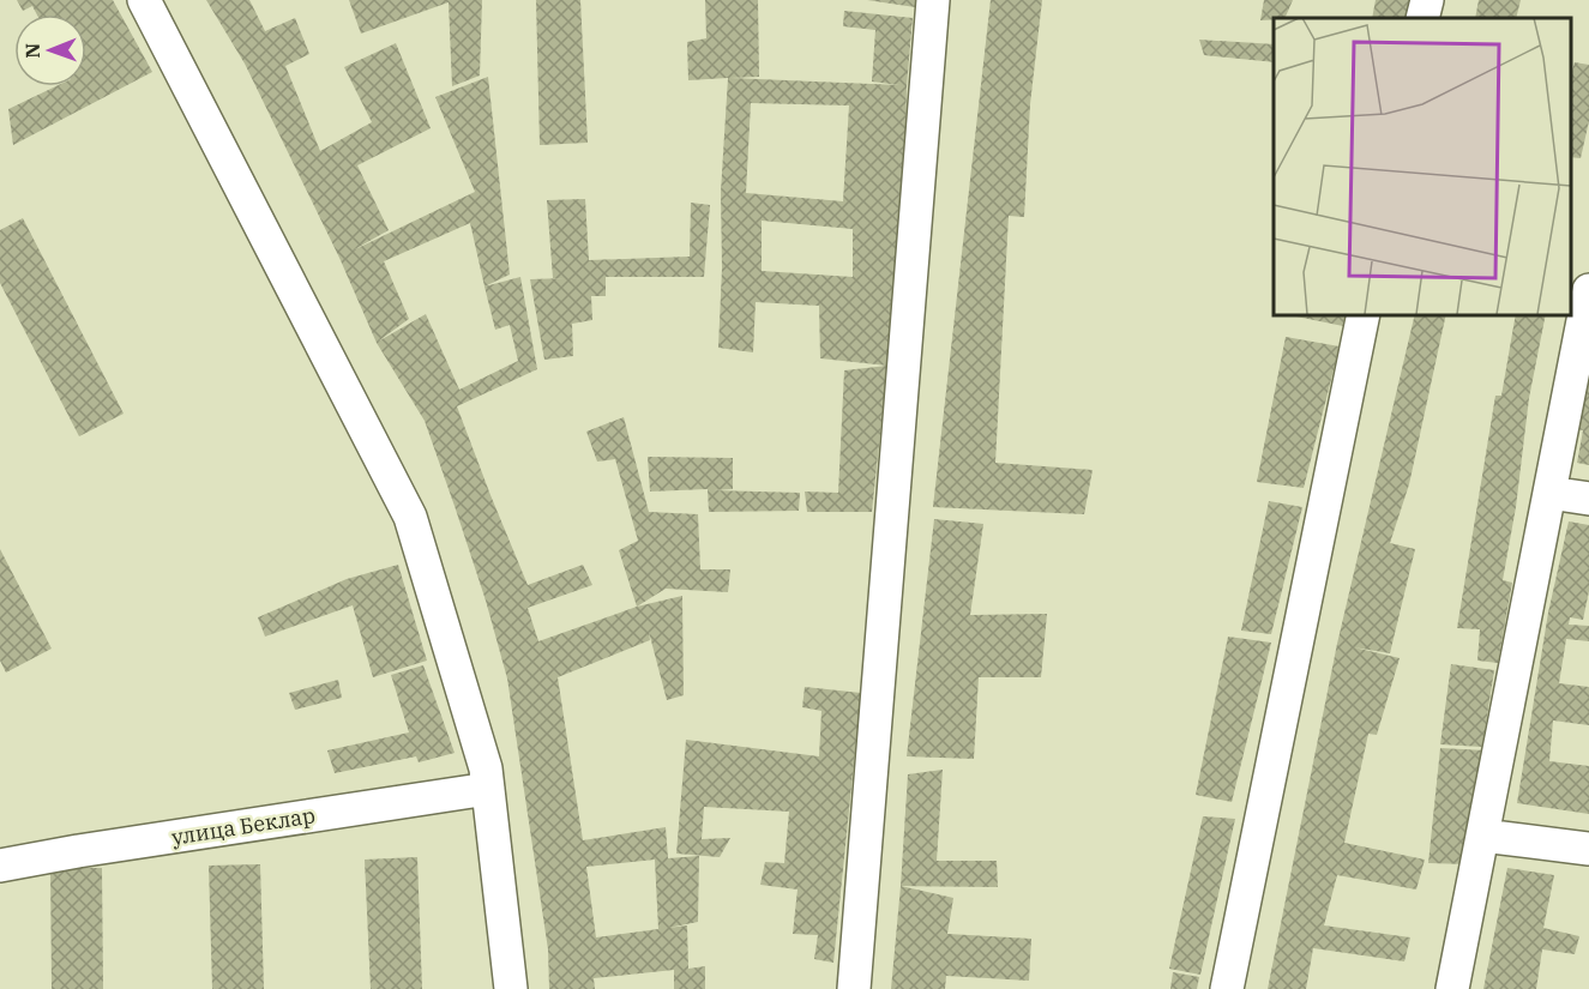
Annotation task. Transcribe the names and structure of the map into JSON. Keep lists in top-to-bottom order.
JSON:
{
  "streets": {
    "street": ["улица Беклар"]
  },
  "north": "left"
}
